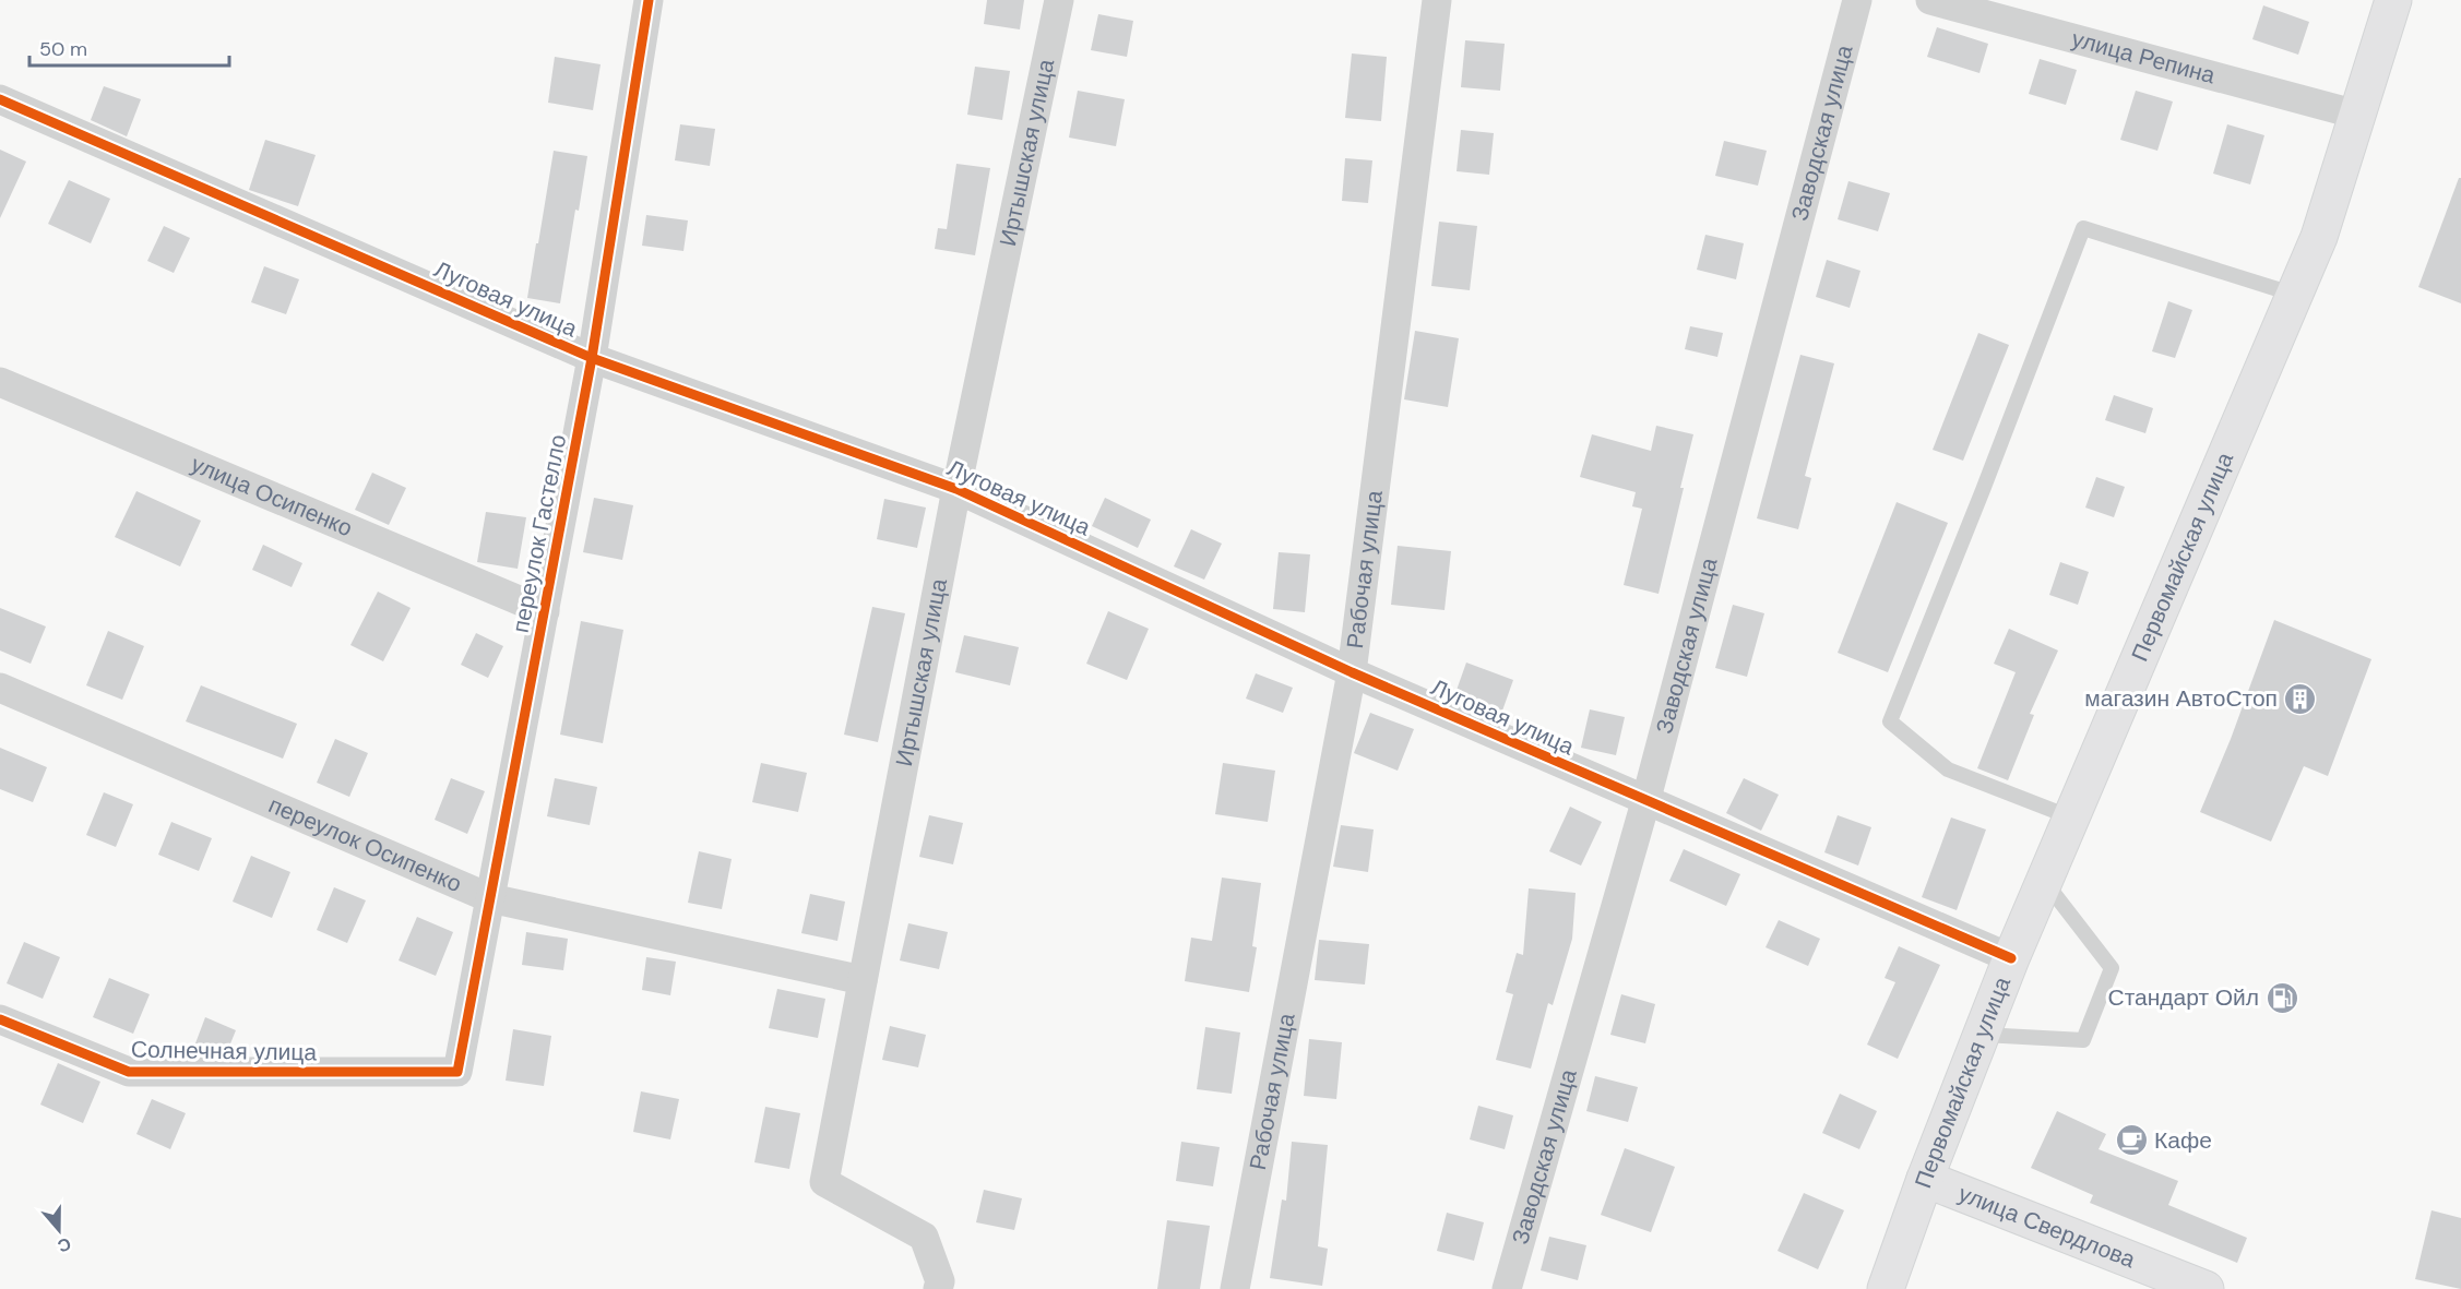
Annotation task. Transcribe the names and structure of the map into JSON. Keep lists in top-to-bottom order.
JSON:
{
  "streets": {
    "main road": ["Первомайская улица", "улица Свердлова"],
    "street": [
      "улица Репина",
      "Заводская улица",
      "Иртышская улица",
      "Луговая улица",
      "улица Осипенко",
      "переулок Гастелло",
      "Рабочая улица",
      "переулок Осипенко",
      "Солнечная улица"
    ]
  },
  "crossings": [
    ["улица Репина", "Первомайская улица"],
    ["Заводская улица", "Луговая улица"],
    ["Иртышская улица", "Луговая улица"],
    ["Иртышская улица", "переулок Осипенко"],
    ["Луговая улица", "переулок Гастелло"],
    ["Луговая улица", "Первомайская улица"],
    ["Луговая улица", "Рабочая улица"],
    ["улица Осипенко", "переулок Гастелло"],
    ["переулок Гастелло", "переулок Осипенко"],
    ["переулок Гастелло", "Солнечная улица"],
    ["Первомайская улица", "улица Свердлова"]
  ],
  "places": {
    "building": ["магазин АвтоСтоп"],
    "fuel station": ["Стандарт Ойл"],
    "cafe": ["Кафе"]
  },
  "scale_bar": "50 m",
  "north": "bottom"
}
